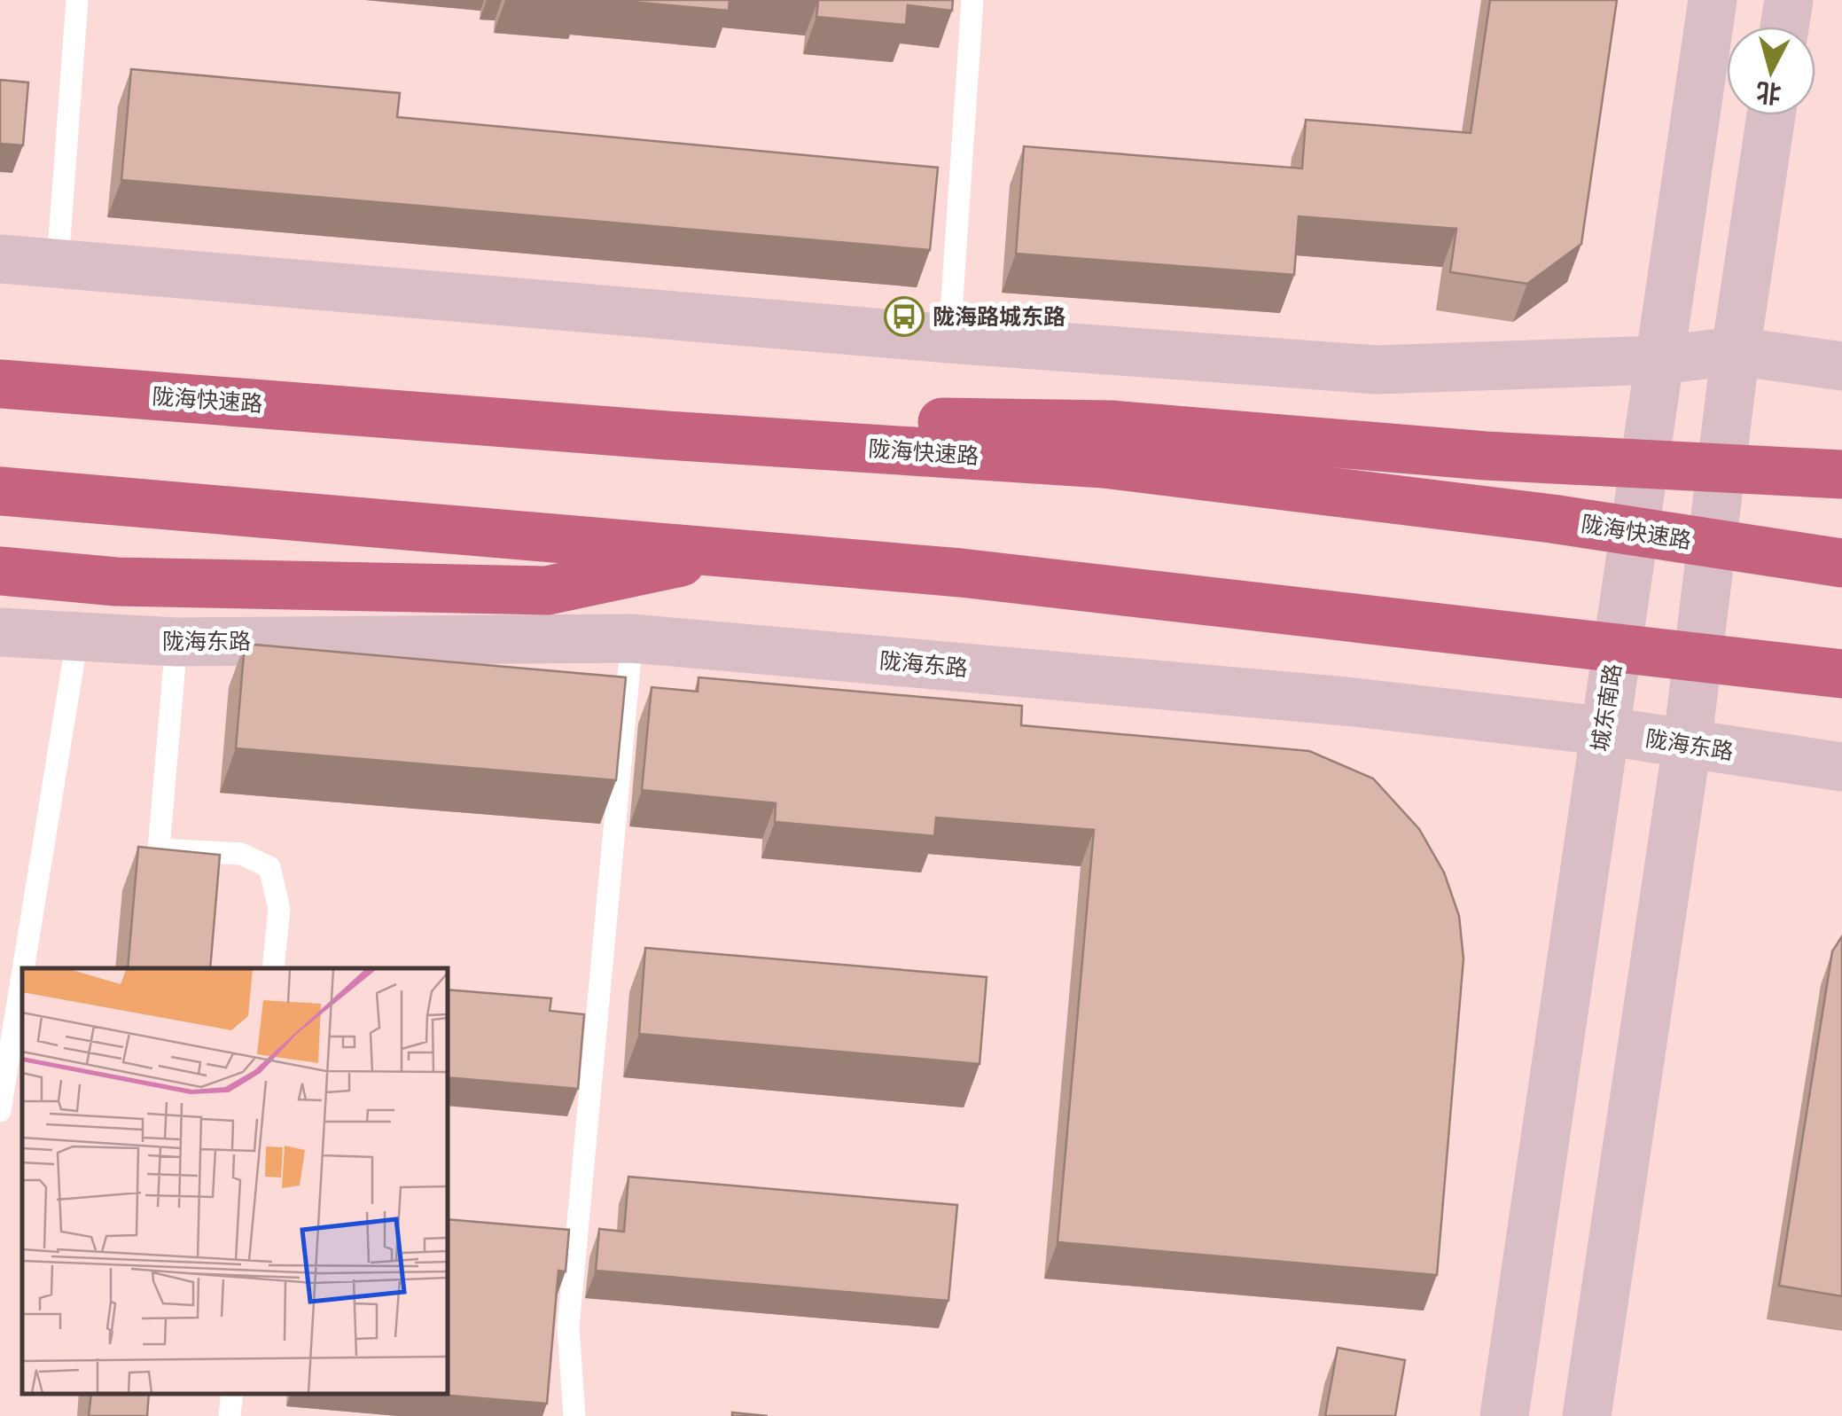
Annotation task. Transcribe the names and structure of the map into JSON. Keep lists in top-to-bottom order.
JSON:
{
  "streets": {
    "highway": ["陇海快速路"],
    "street": ["陇海东路", "城东南路"]
  },
  "crossings": [
    ["陇海东路", "城东南路"]
  ],
  "places": {
    "bus stop": ["陇海路城东路"]
  },
  "north": "bottom"
}
